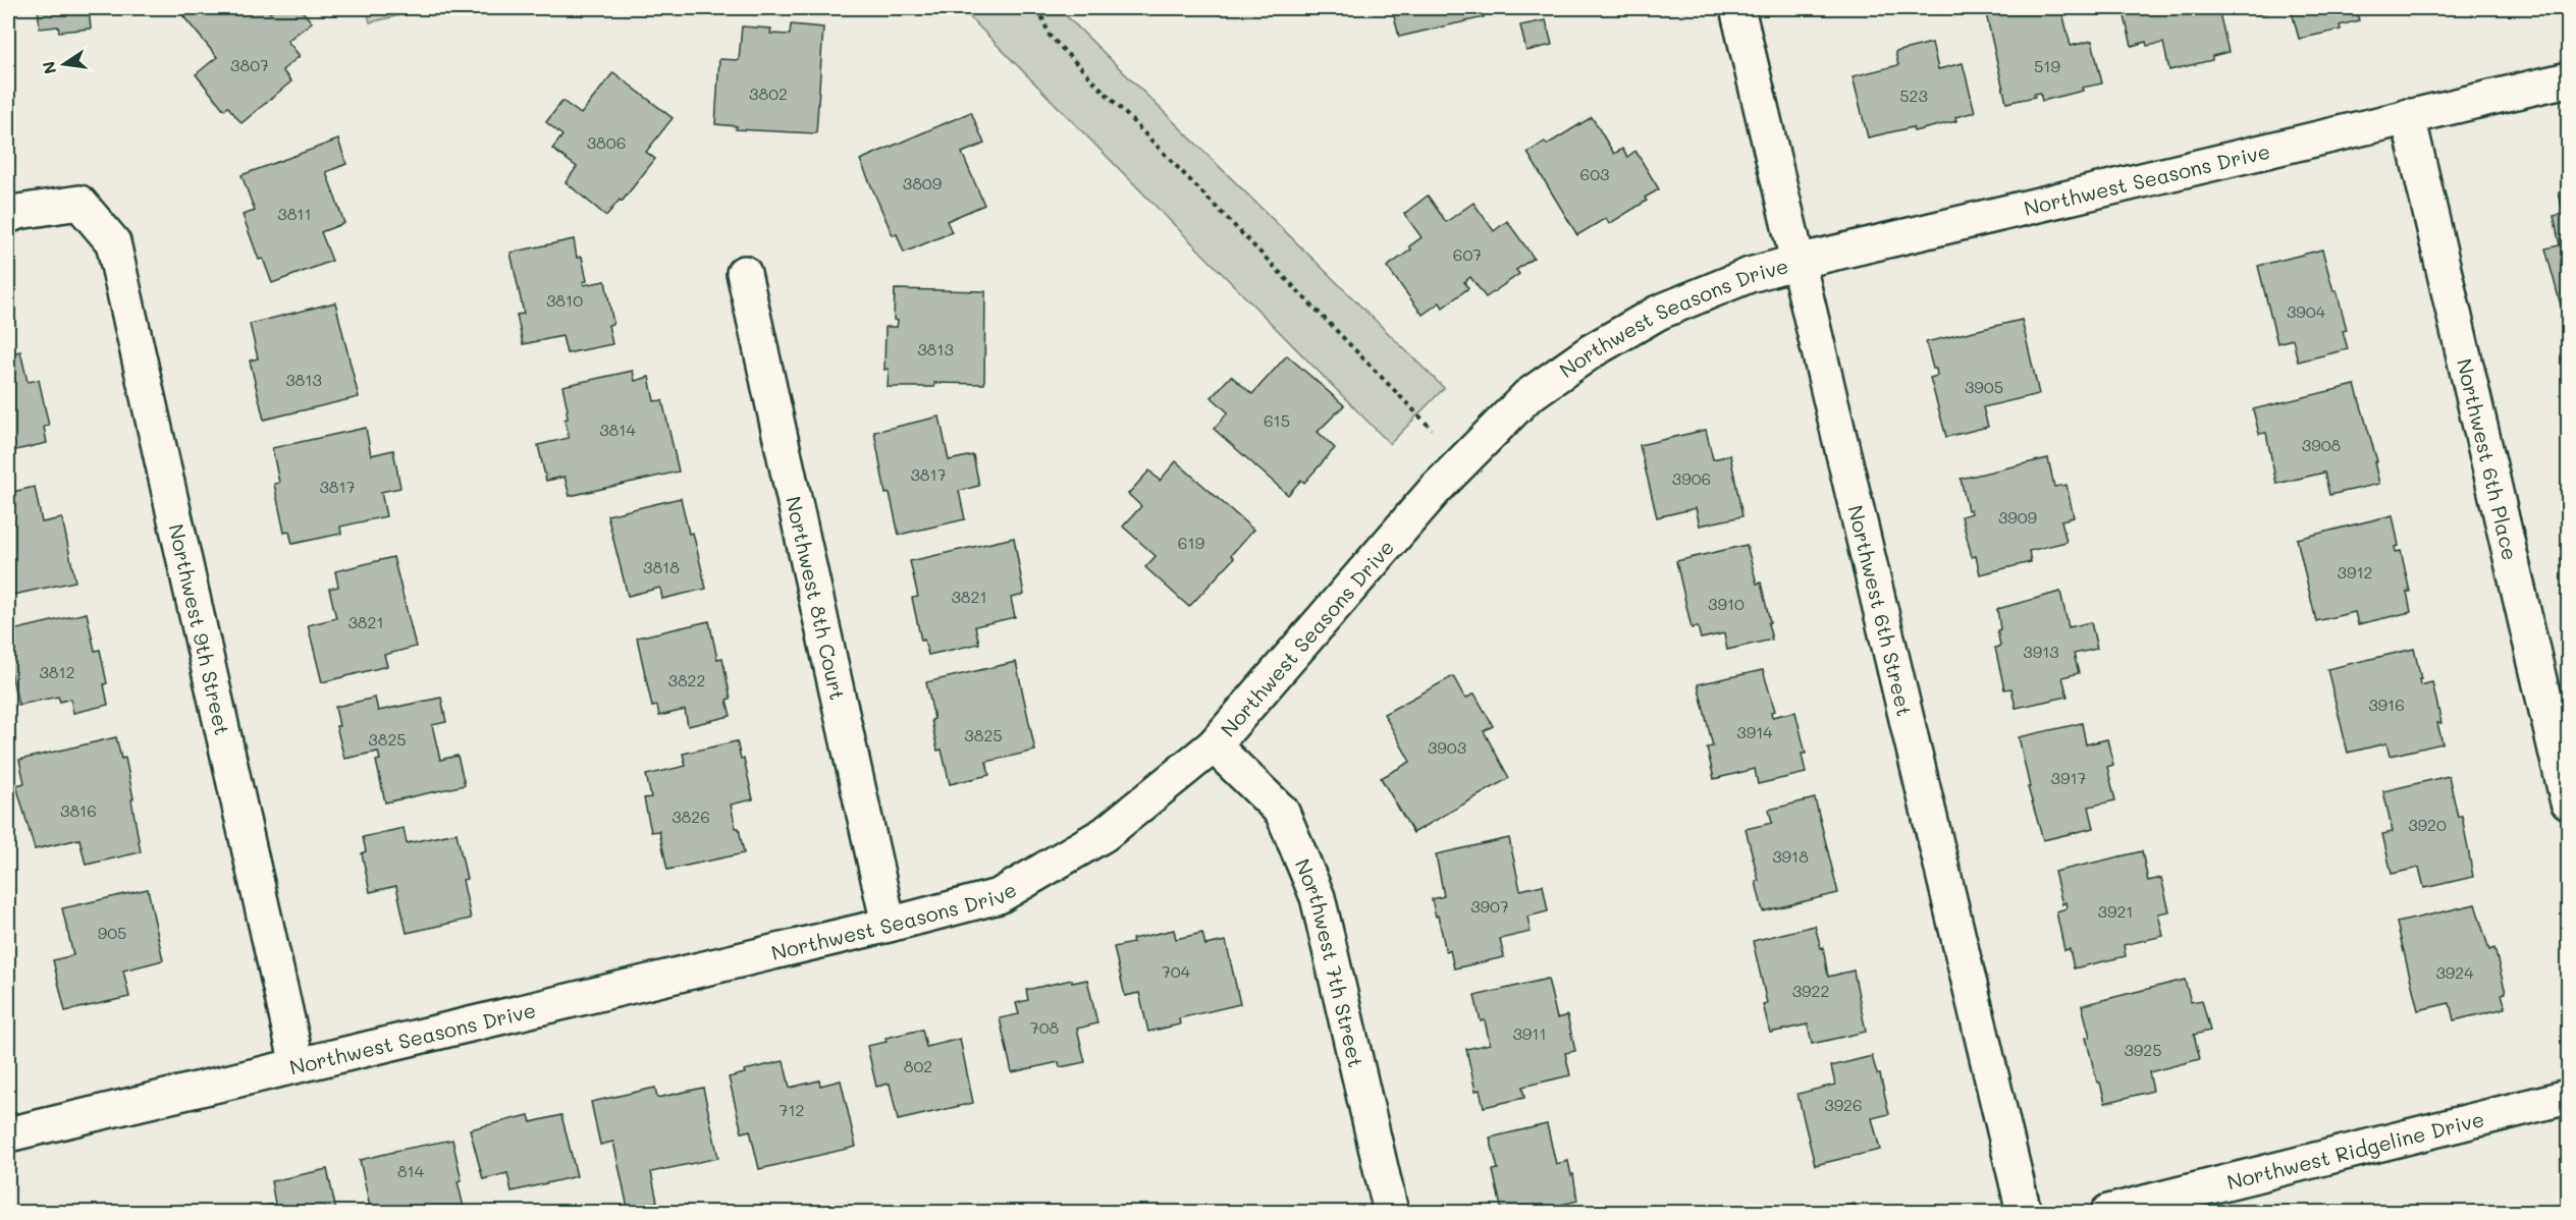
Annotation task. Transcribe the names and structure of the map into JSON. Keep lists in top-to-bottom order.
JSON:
{
  "streets": {
    "street": [
      "Northwest Seasons Drive",
      "Northwest 6th Place",
      "Northwest 8th Court",
      "Northwest 6th Street",
      "Northwest 9th Street",
      "Northwest 7th Street",
      "Northwest Ridgeline Drive"
    ]
  },
  "crossings": [
    ["Northwest Seasons Drive", "Northwest 6th Place"],
    ["Northwest Seasons Drive", "Northwest 8th Court"],
    ["Northwest Seasons Drive", "Northwest 6th Street"],
    ["Northwest Seasons Drive", "Northwest 9th Street"],
    ["Northwest Seasons Drive", "Northwest 7th Street"]
  ],
  "house_numbers": [
    "3807",
    "519",
    "3802",
    "523",
    "3806",
    "603",
    "3809",
    "3811",
    "607",
    "3810",
    "3904",
    "3813",
    "3813",
    "3905",
    "615",
    "3814",
    "3908",
    "3817",
    "3906",
    "3817",
    "3909",
    "619",
    "3818",
    "3912",
    "3821",
    "3910",
    "3821",
    "3913",
    "3812",
    "3822",
    "3916",
    "3914",
    "3825",
    "3825",
    "3903",
    "3917",
    "3816",
    "3826",
    "3920",
    "3918",
    "3907",
    "3921",
    "905",
    "704",
    "3924",
    "3922",
    "708",
    "3911",
    "3925",
    "802",
    "3926",
    "712",
    "814"
  ],
  "north": "left"
}
